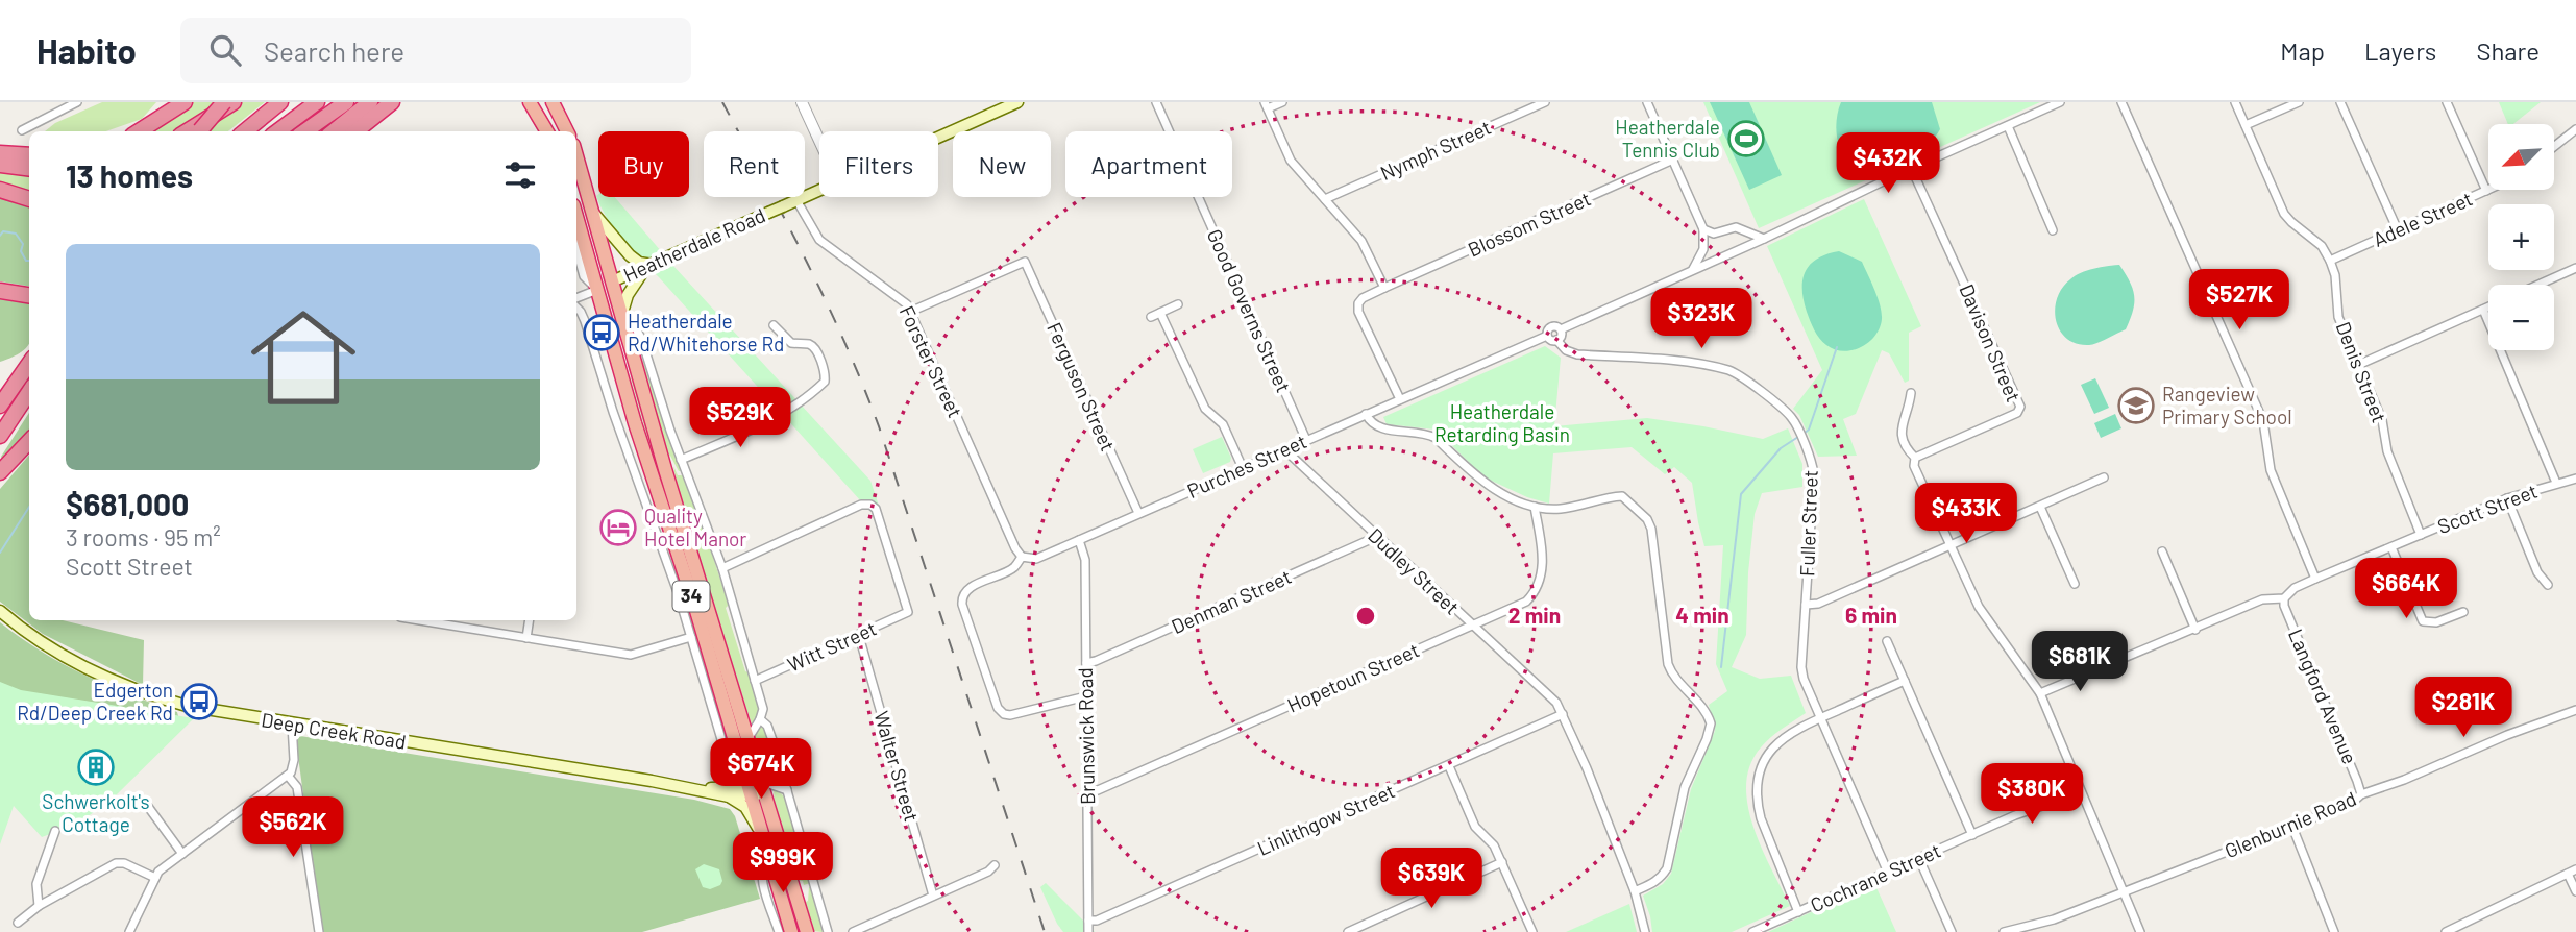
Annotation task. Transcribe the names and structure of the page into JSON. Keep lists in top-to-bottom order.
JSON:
{
  "streets": {
    "highway": ["34"],
    "main road": ["Heatherdale Road", "Deep Creek Road"],
    "street": [
      "Nymph Street",
      "Adele Street",
      "Blossom Street",
      "Good Governs Street",
      "Davison Street",
      "Forster Street",
      "Denis Street",
      "Ferguson Street",
      "Purches Street",
      "Scott Street",
      "Fuller Street",
      "Dudley Street",
      "Denman Street",
      "Witt Street",
      "Hopetoun Street",
      "Langford Avenue",
      "Brunswick Road",
      "Walter Street",
      "Linlithgow Street",
      "Glenburnie Road",
      "Cochrane Street"
    ]
  },
  "crossings": [
    ["Adele Street", "Denis Street"],
    ["Blossom Street", "Purches Street"],
    ["Heatherdale Road", "Forster Street"],
    ["Heatherdale Road", "34"],
    ["Good Governs Street", "Purches Street"],
    ["Davison Street", "Purches Street"],
    ["Forster Street", "Ferguson Street"],
    ["Forster Street", "Purches Street"],
    ["Denis Street", "Scott Street"],
    ["Ferguson Street", "Purches Street"],
    ["Purches Street", "Fuller Street"],
    ["Purches Street", "Dudley Street"],
    ["Purches Street", "Brunswick Road"],
    ["Scott Street", "Langford Avenue"],
    ["Fuller Street", "Cochrane Street"],
    ["Dudley Street", "Denman Street"],
    ["Dudley Street", "Hopetoun Street"],
    ["Dudley Street", "Linlithgow Street"],
    ["34", "Deep Creek Road"],
    ["Denman Street", "Brunswick Road"],
    ["Witt Street", "Walter Street"],
    ["Hopetoun Street", "Brunswick Road"],
    ["Langford Avenue", "Glenburnie Road"],
    ["Brunswick Road", "Linlithgow Street"]
  ],
  "parks": ["Heatherdale Retarding Basin"],
  "places": {
    "sports": ["Heatherdale Tennis Club"],
    "bus stop": ["Heatherdale Rd/Whitehorse Rd", "Edgerton Rd/Deep Creek Rd"],
    "school or university": ["Rangeview Primary School"],
    "hotel": ["Quality Hotel Manor"],
    "building": ["Schwerkolt's Cottage"]
  },
  "north": "bottom left",
  "page": {
    "header": "Habito",
    "search": "Search here",
    "nav": ["Map", "Layers", "Share"],
    "map_buttons": ["+", "−"],
    "chip": [
      "Buy",
      "Rent",
      "Filters",
      "New",
      "Apartment"
    ],
    "heading": "13 homes",
    "price": [
      "$432K",
      "$527K",
      "$323K",
      "$529K",
      "$433K",
      "$664K",
      "$681K",
      "$281K",
      "$674K",
      "$380K",
      "$562K",
      "$999K",
      "$639K"
    ],
    "list": [
      {
        "name": "$681,000",
        "note": "3 rooms · 95 m² · Scott Street"
      }
    ]
  },
  "rings": ["2 min", "4 min", "6 min"]
}
